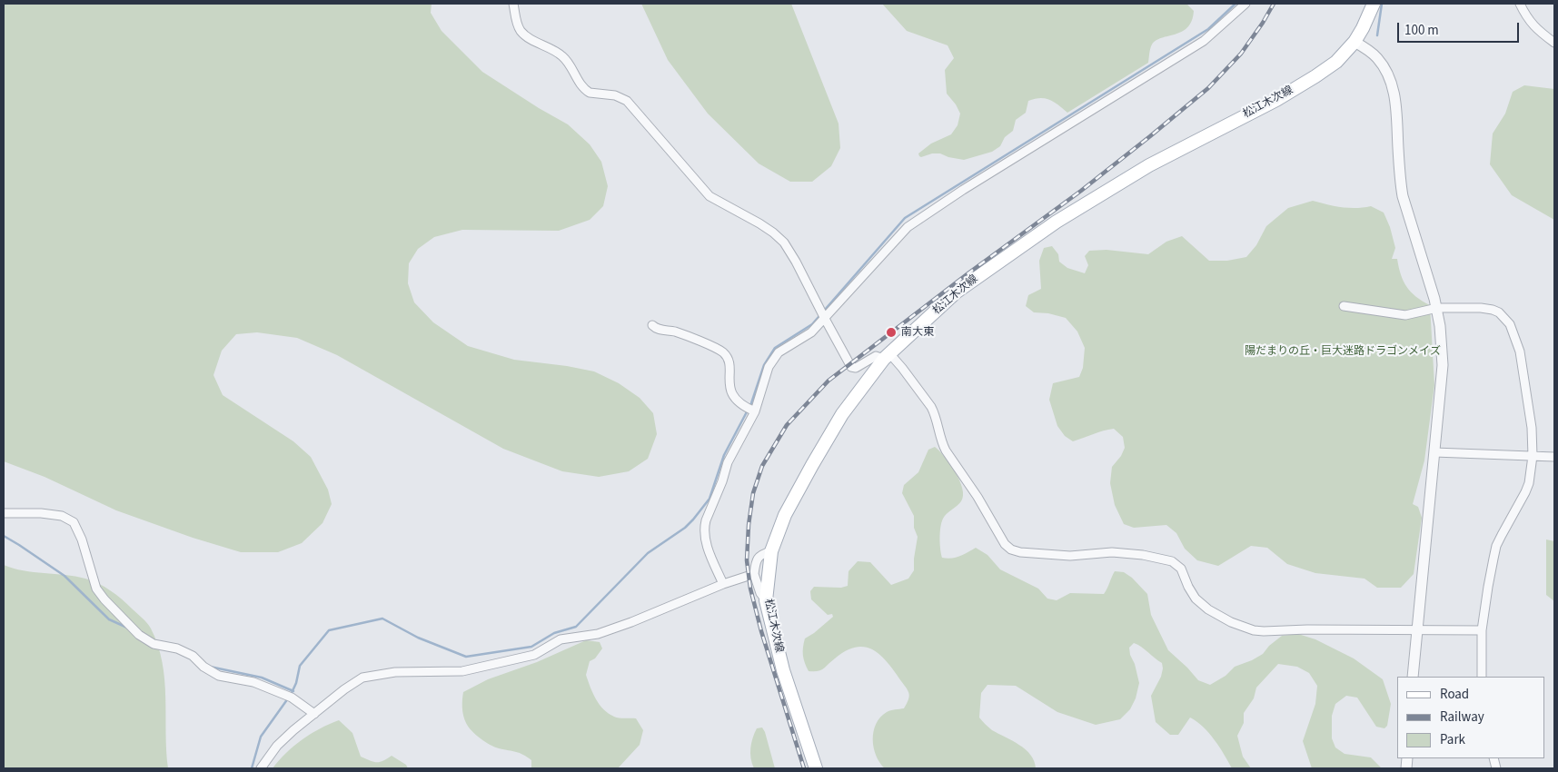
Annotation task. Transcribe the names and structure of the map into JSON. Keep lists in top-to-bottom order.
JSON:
{
  "streets": {
    "main road": ["松江木次線"]
  },
  "parks": ["陽だまりの丘・巨大迷路ドラゴンメイズ"],
  "places": ["南大東"],
  "legend": ["Road", "Railway", "Park"],
  "scale_bar": "100 m"
}
